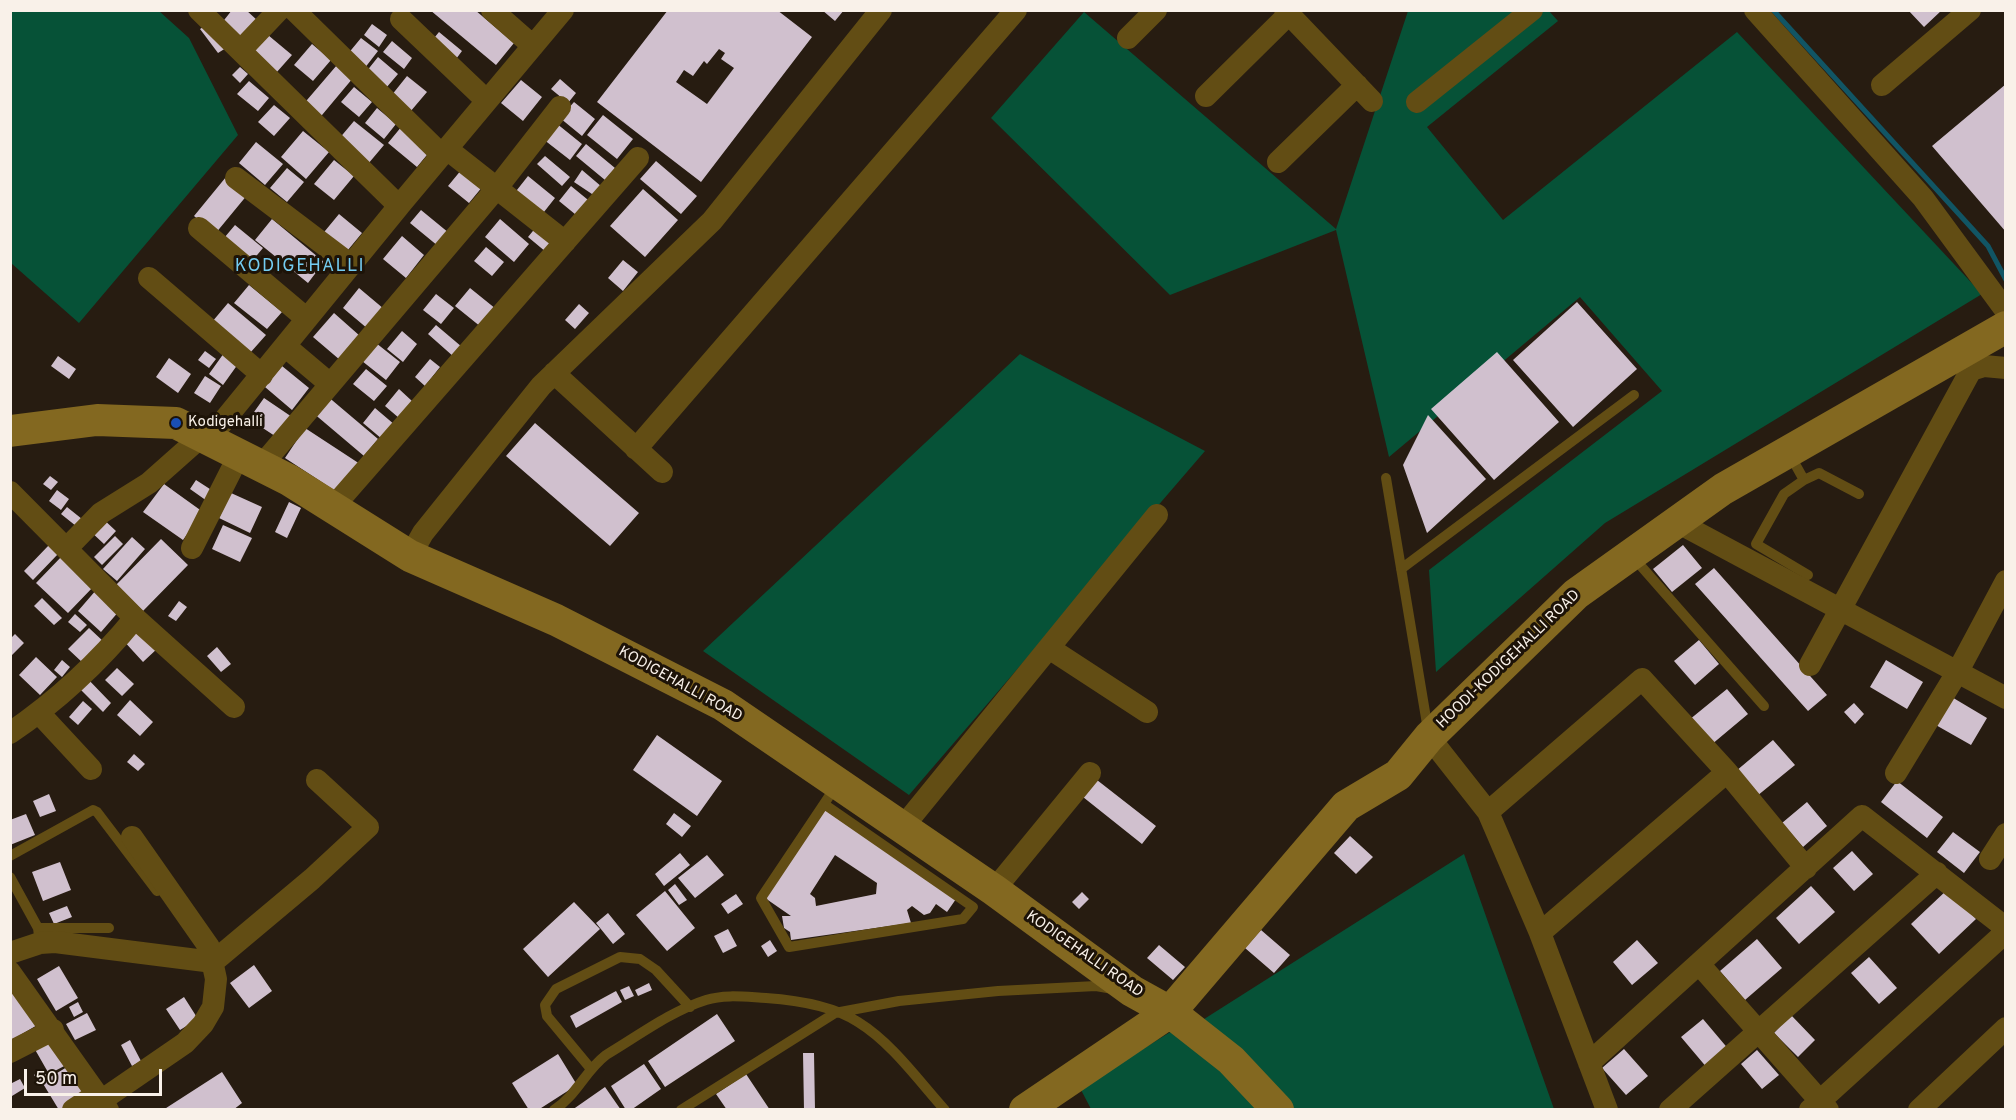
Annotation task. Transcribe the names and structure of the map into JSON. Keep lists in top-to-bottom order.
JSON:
{
  "streets": {
    "street": ["HOODI-KODIGEHALLI ROAD", "KODIGEHALLI ROAD"]
  },
  "crossings": [
    ["HOODI-KODIGEHALLI ROAD", "KODIGEHALLI ROAD"]
  ],
  "districts": ["KODIGEHALLI"],
  "places": ["Kodigehalli"],
  "scale_bar": "50 m"
}
